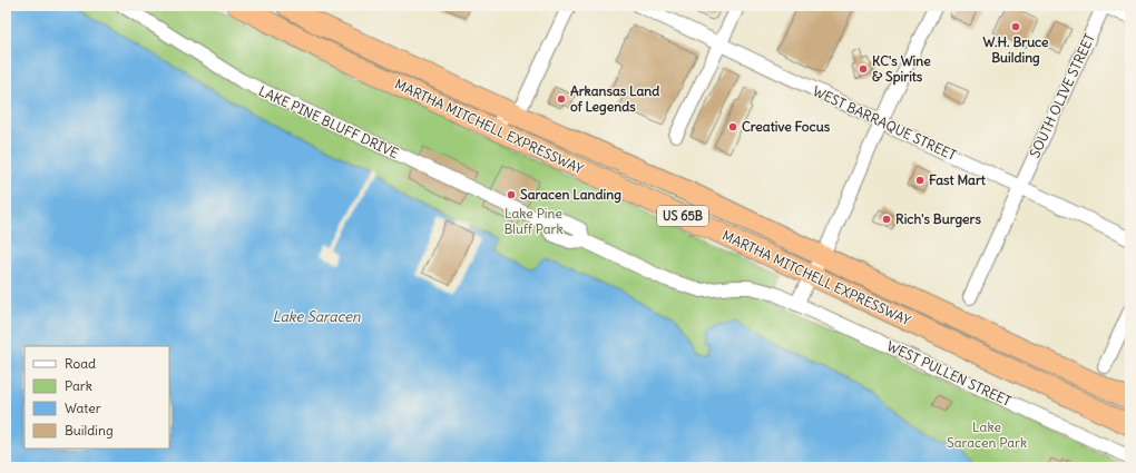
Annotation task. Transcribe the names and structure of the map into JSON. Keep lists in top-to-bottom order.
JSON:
{
  "streets": {
    "highway": ["MARTHA MITCHELL EXPRESSWAY", "US 65B"],
    "street": [
      "SOUTH OLIVE STREET",
      "LAKE PINE BLUFF DRIVE",
      "WEST BARRAQUE STREET",
      "WEST PULLEN STREET"
    ]
  },
  "crossings": [
    ["SOUTH OLIVE STREET", "WEST BARRAQUE STREET"],
    ["LAKE PINE BLUFF DRIVE", "WEST PULLEN STREET"]
  ],
  "water": ["Lake Saracen"],
  "parks": ["Lake Pine Bluff Park", "Lake Saracen Park"],
  "places": [
    "W.H. Bruce Building",
    "KC's Wine & Spirits",
    "Arkansas Land of Legends",
    "Creative Focus",
    "Fast Mart",
    "Saracen Landing",
    "Rich's Burgers"
  ],
  "legend": [
    "Road",
    "Park",
    "Water",
    "Building"
  ]
}
